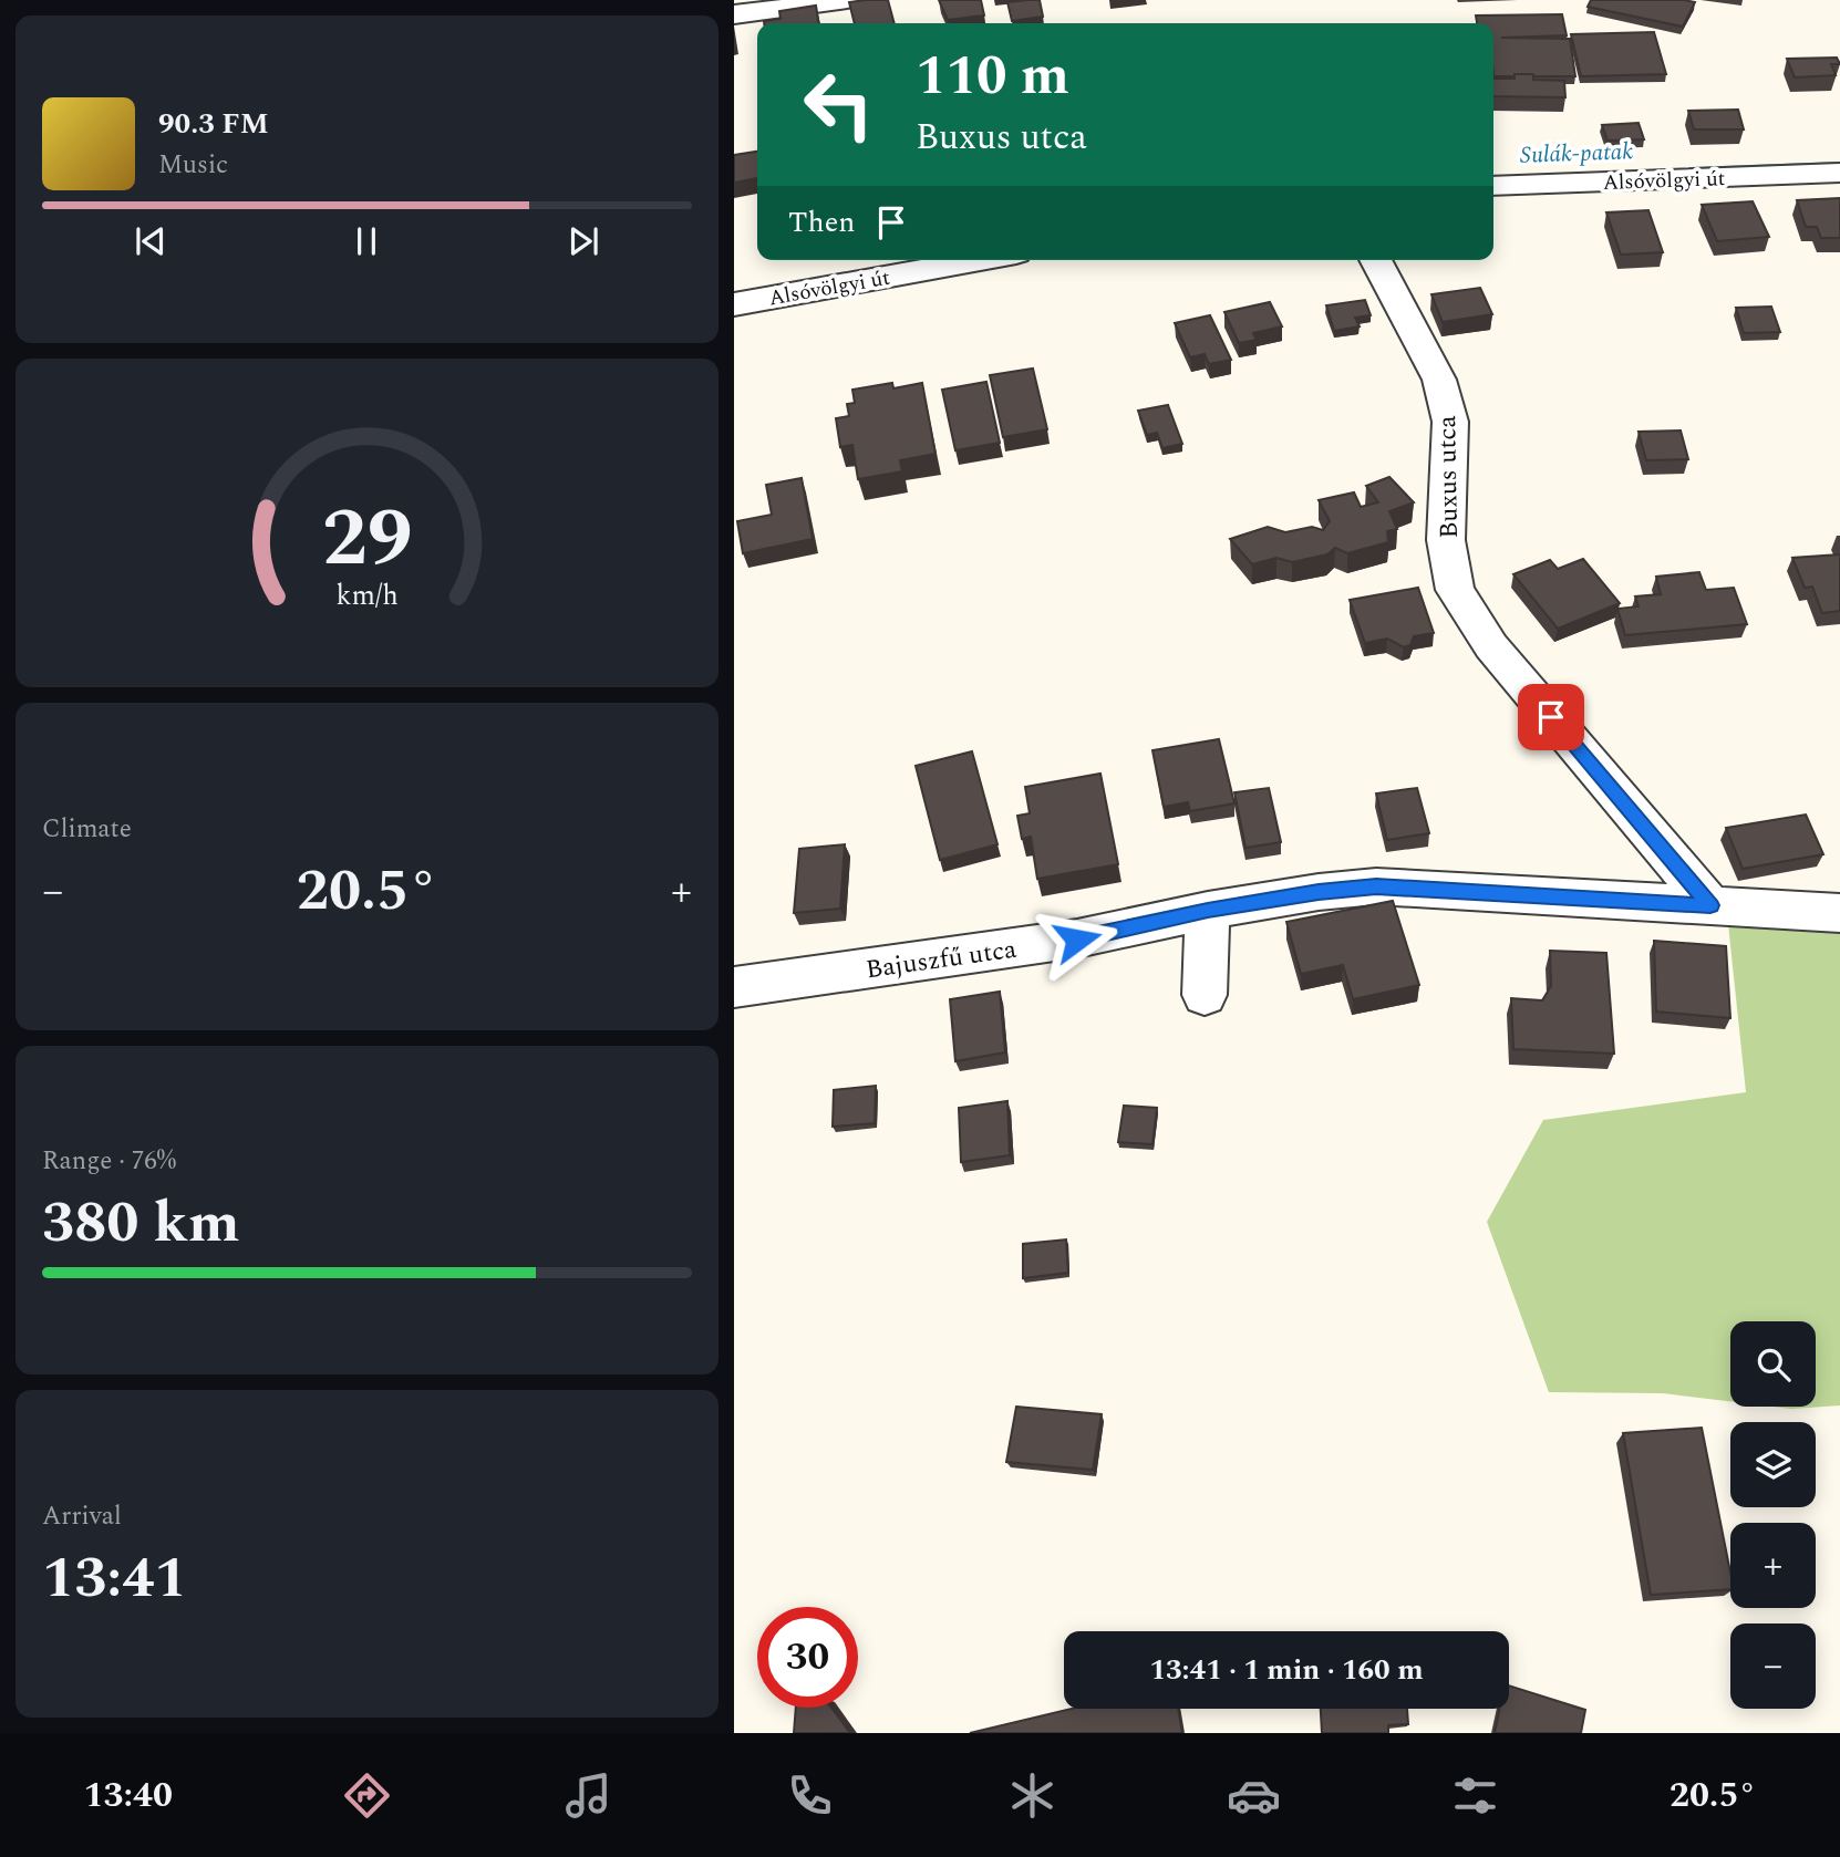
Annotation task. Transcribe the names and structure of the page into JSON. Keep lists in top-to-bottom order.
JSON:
{
  "streets": {
    "street": ["Alsóvölgyi út", "Buxus utca", "Bajuszfű utca"]
  },
  "crossings": [
    ["Buxus utca", "Bajuszfű utca"]
  ],
  "water": ["Sulák-patak"],
  "page": {
    "turn": ["110 m", "Buxus utca"],
    "song": ["90.3 FM", "Music"],
    "then": "Then",
    "tile": [
      "Climate",
      ["Range · 76%", "380 km"],
      ["Arrival", "13:41"]
    ],
    "heat": ["−", "20.5°", "+"],
    "map_buttons": ["+", "−"],
    "limit": "30",
    "trip": "13:41 · 1 min · 160 m",
    "tabs": ["13:40", "20.5°"],
    "gauge": ["29", "km/h"]
  }
}
